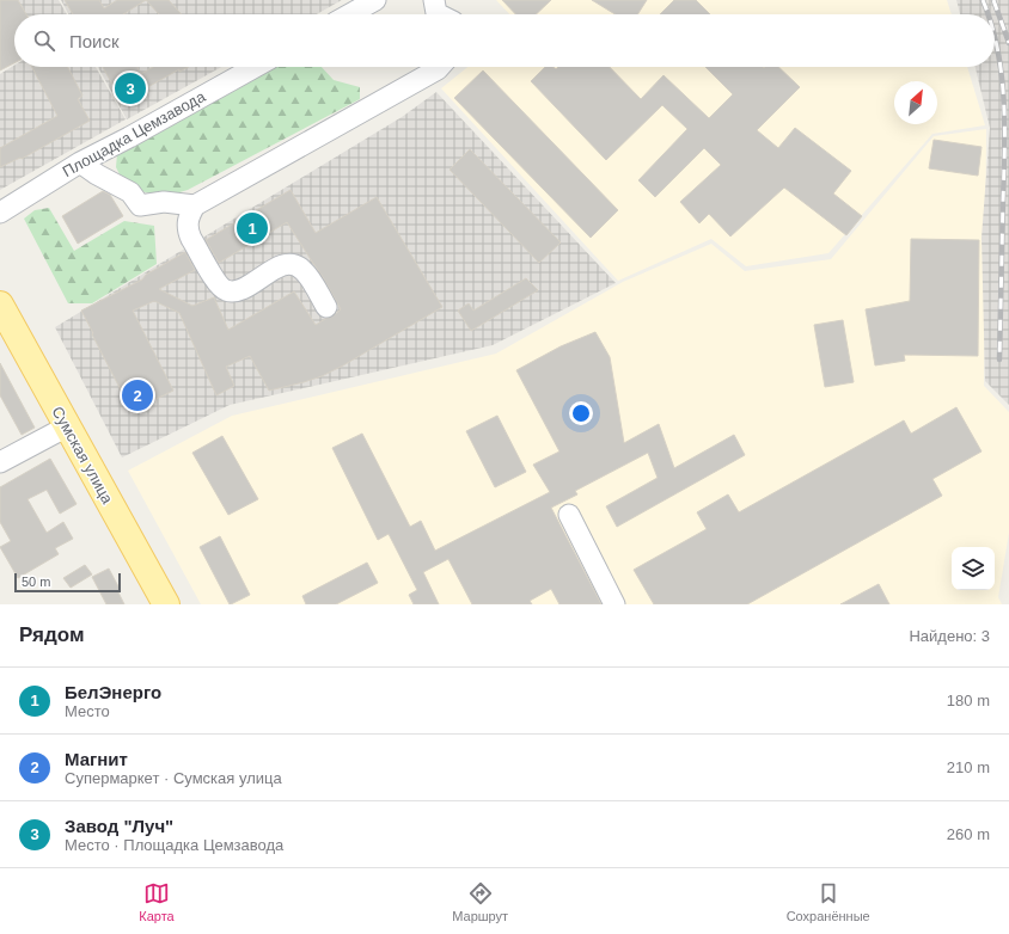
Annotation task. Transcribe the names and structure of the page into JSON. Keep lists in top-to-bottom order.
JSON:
{
  "streets": {
    "main road": ["Сумская улица"],
    "street": ["Площадка Цемзавода"]
  },
  "scale_bar": "50 m",
  "north": "top right",
  "page": {
    "search": "Поиск",
    "pins": ["3", "1", "2"],
    "scale": "50 m",
    "heading": ["Рядом", "Найдено: 3"],
    "list": [
      {
        "mark": "1",
        "name": "БелЭнерго",
        "note": "Место",
        "value": "180 m"
      },
      {
        "mark": "2",
        "name": "Магнит",
        "note": "Супермаркет · Сумская улица",
        "value": "210 m"
      },
      {
        "mark": "3",
        "name": "Завод \"Луч\"",
        "note": "Место · Площадка Цемзавода",
        "value": "260 m"
      }
    ],
    "nav": ["Карта", "Маршрут", "Сохранённые"]
  }
}
